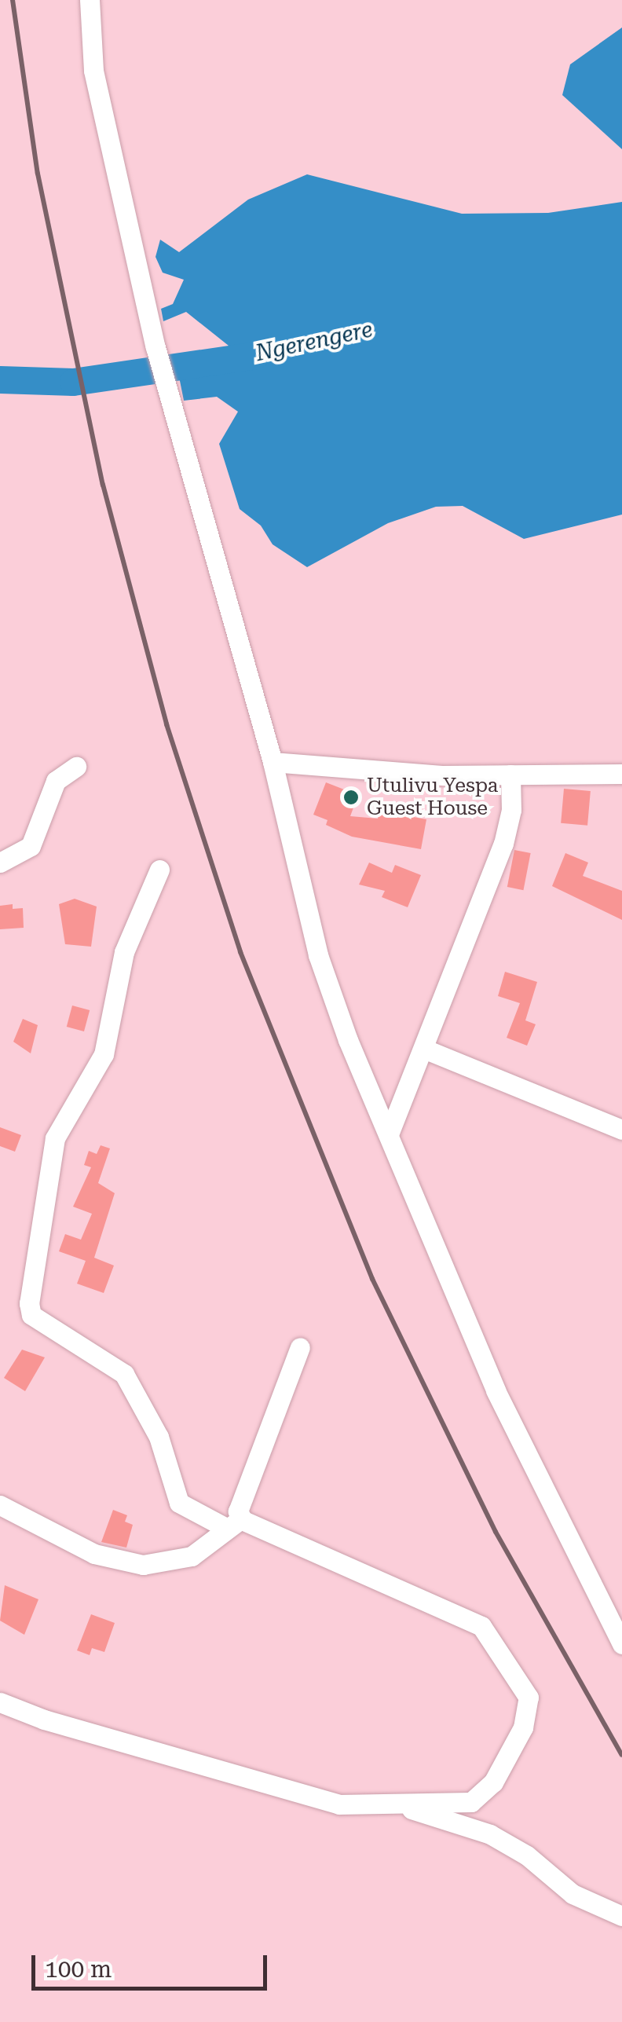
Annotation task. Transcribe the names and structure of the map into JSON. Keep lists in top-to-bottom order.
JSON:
{
  "water": ["Ngerengere"],
  "places": ["Utulivu Yespa Guest House"],
  "scale_bar": "100 m"
}
